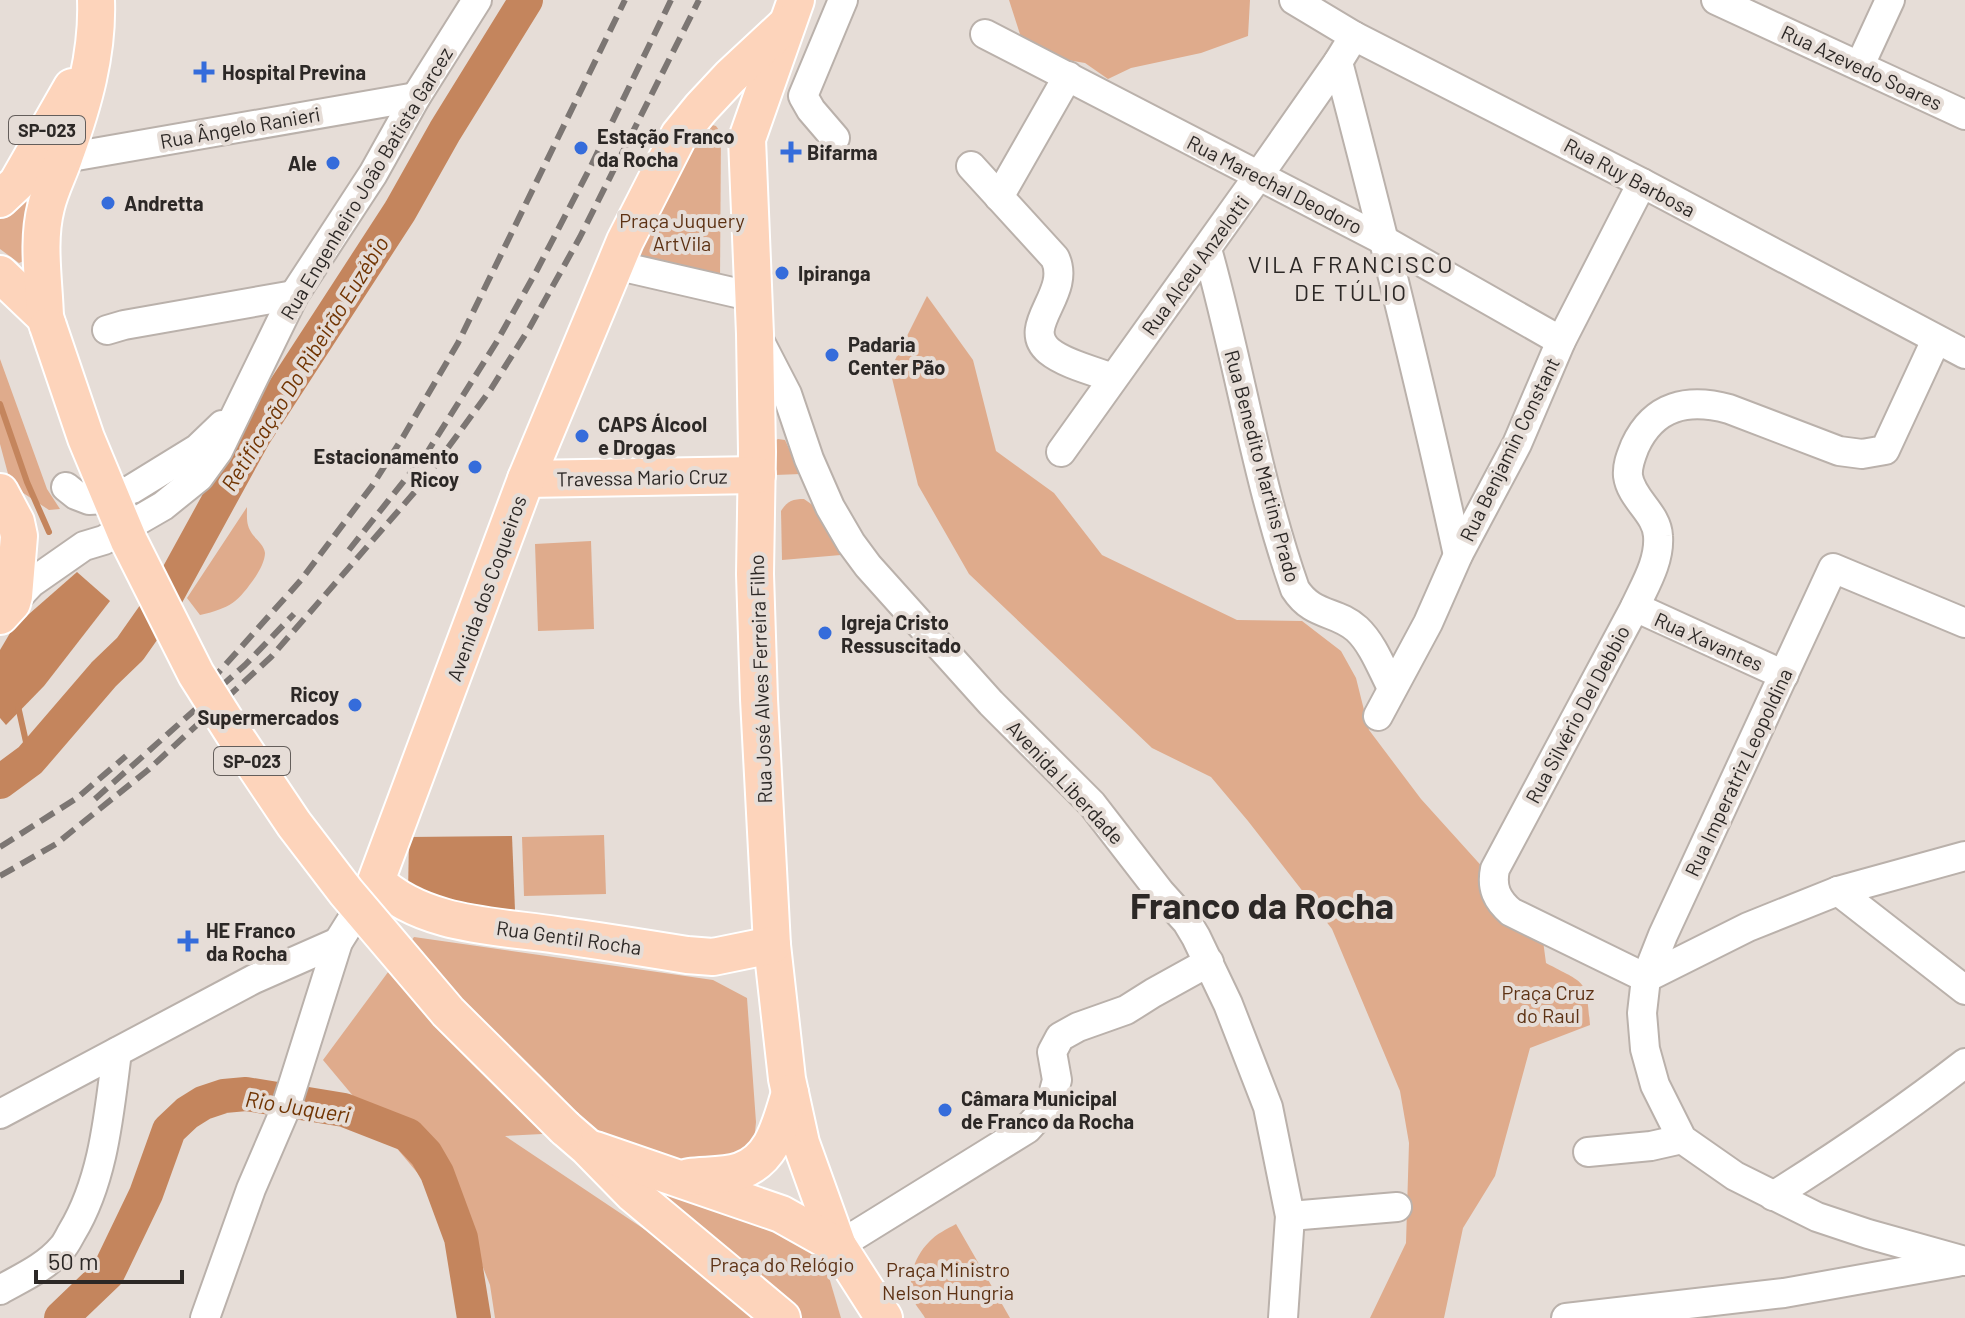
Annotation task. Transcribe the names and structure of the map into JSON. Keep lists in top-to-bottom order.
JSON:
{
  "streets": {
    "main road": [
      "SP-023",
      "Travessa Mario Cruz",
      "Avenida dos Coqueiros",
      "Rua José Alves Ferreira Filho",
      "Rua Gentil Rocha"
    ],
    "street": [
      "Rua Azevedo Soares",
      "Rua Ângelo Ranieri",
      "Rua Ruy Barbosa",
      "Rua Engenheiro João Batista Garcez",
      "Rua Marechal Deodoro",
      "Rua Alceu Anzelotti",
      "Rua Benjamin Constant",
      "Rua Benedito Martins Prado",
      "Rua Xavantes",
      "Rua Silvério Del Debbio",
      "Rua Imperatriz Leopoldina",
      "Avenida Liberdade"
    ]
  },
  "crossings": [
    ["Rua Ângelo Ranieri", "SP-023"],
    ["Rua Ângelo Ranieri", "Rua Engenheiro João Batista Garcez"],
    ["SP-023", "Rua José Alves Ferreira Filho"],
    ["Rua Ruy Barbosa", "Rua Alceu Anzelotti"],
    ["Rua Ruy Barbosa", "Rua Benjamin Constant"],
    ["Rua Ruy Barbosa", "Rua Silvério Del Debbio"],
    ["Rua Marechal Deodoro", "Rua Alceu Anzelotti"],
    ["Rua Marechal Deodoro", "Rua Benjamin Constant"],
    ["Rua Alceu Anzelotti", "Rua Benedito Martins Prado"],
    ["Rua Benjamin Constant", "Rua Benedito Martins Prado"],
    ["Travessa Mario Cruz", "Avenida dos Coqueiros"],
    ["Travessa Mario Cruz", "Rua José Alves Ferreira Filho"],
    ["Avenida dos Coqueiros", "Rua José Alves Ferreira Filho"],
    ["Avenida dos Coqueiros", "Rua Gentil Rocha"],
    ["Rua Xavantes", "Rua Silvério Del Debbio"],
    ["Rua Xavantes", "Rua Imperatriz Leopoldina"],
    ["Rua José Alves Ferreira Filho", "Avenida Liberdade"],
    ["Rua José Alves Ferreira Filho", "Rua Gentil Rocha"],
    ["Rua Silvério Del Debbio", "Rua Imperatriz Leopoldina"]
  ],
  "districts": ["VILA FRANCISCO DE TÚLIO", "Franco da Rocha"],
  "water": ["Retificação Do Ribeirão Euzébio", "Rio Juqueri"],
  "parks": [
    "Praça Juquery ArtVila",
    "Praça Cruz do Raul",
    "Praça do Relógio",
    "Praça Ministro Nelson Hungria"
  ],
  "places": {
    "health": ["Hospital Previna", "Bifarma", "HE Franco da Rocha"],
    "other": [
      "Estação Franco da Rocha",
      "Ale",
      "Andretta",
      "Ipiranga",
      "Padaria Center Pão",
      "CAPS Álcool e Drogas",
      "Estacionamento Ricoy",
      "Igreja Cristo Ressuscitado",
      "Ricoy Supermercados",
      "Câmara Municipal de Franco da Rocha"
    ]
  },
  "scale_bar": "50 m"
}
